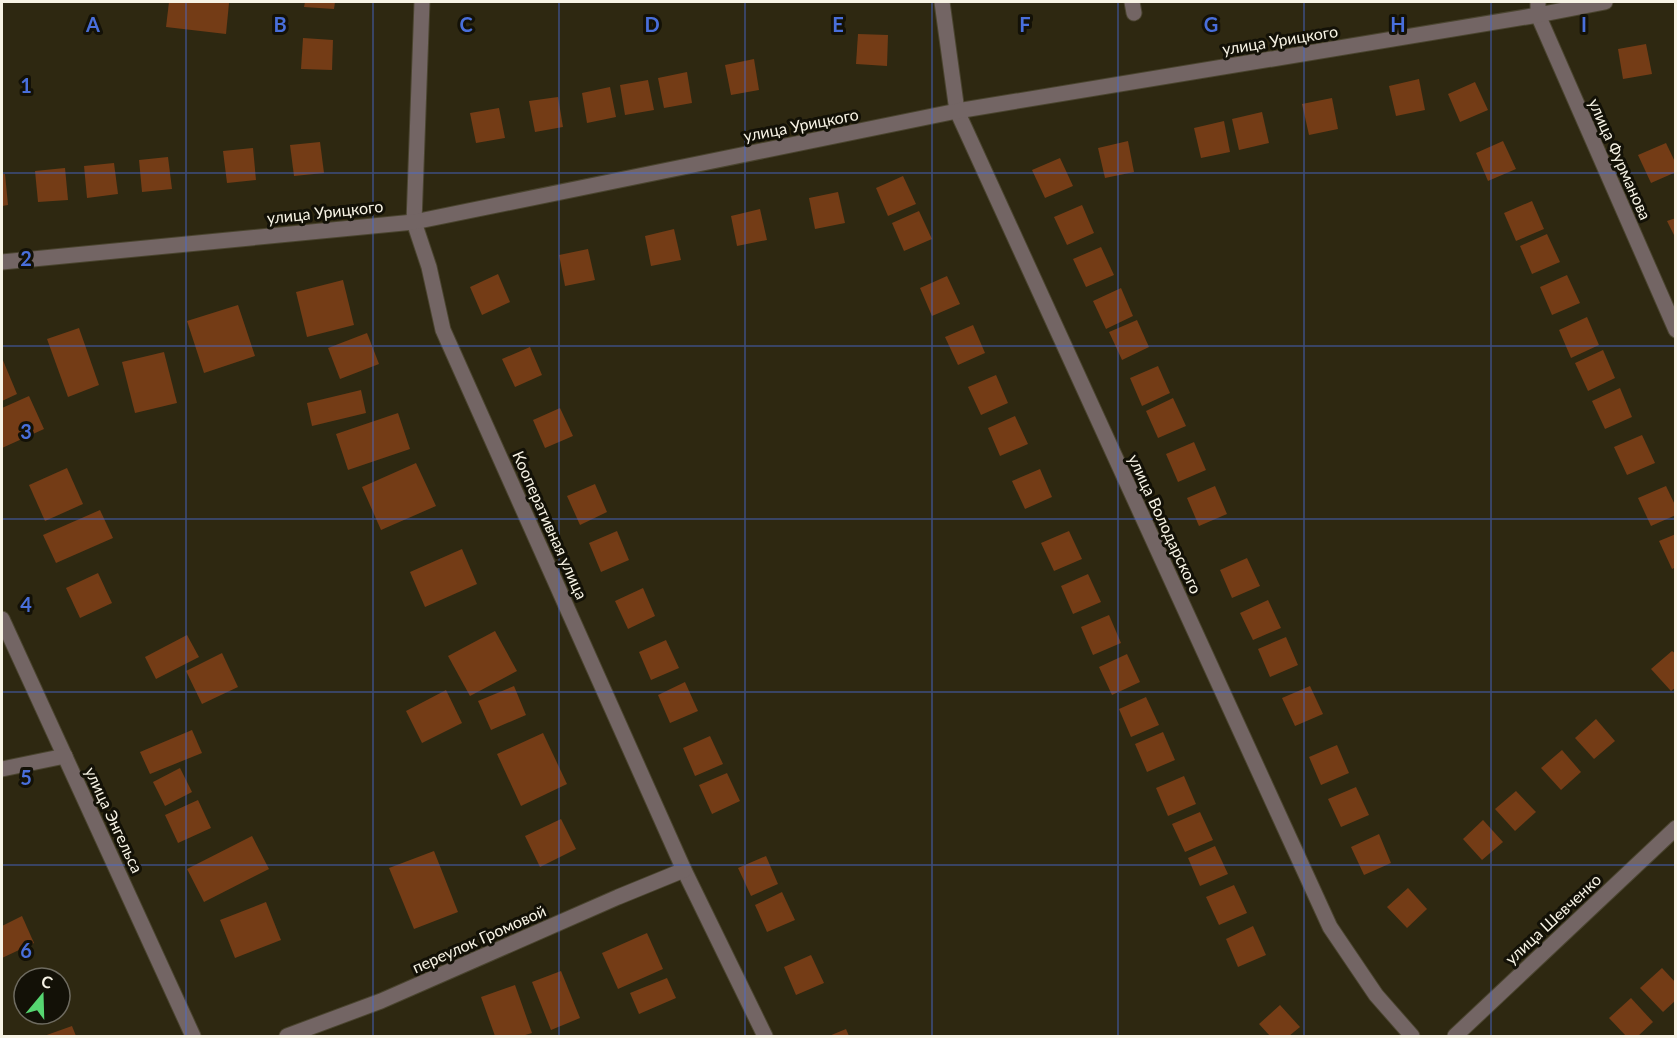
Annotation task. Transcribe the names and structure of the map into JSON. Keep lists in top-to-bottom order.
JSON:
{
  "streets": {
    "street": [
      "улица Урицкого",
      "улица Фурманова",
      "улица Володарского",
      "Кооперативная улица",
      "улица Энгельса",
      "улица Шевченко",
      "переулок Громовой"
    ]
  },
  "crossings": [
    ["улица Урицкого", "улица Фурманова"],
    ["улица Урицкого", "улица Володарского"],
    ["улица Урицкого", "Кооперативная улица"],
    ["Кооперативная улица", "переулок Громовой"]
  ],
  "north": "top",
  "grid": {
    "columns": [
      "A",
      "B",
      "C",
      "D",
      "E",
      "F",
      "G",
      "H",
      "I"
    ],
    "rows": [
      "1",
      "2",
      "3",
      "4",
      "5",
      "6"
    ]
  }
}
